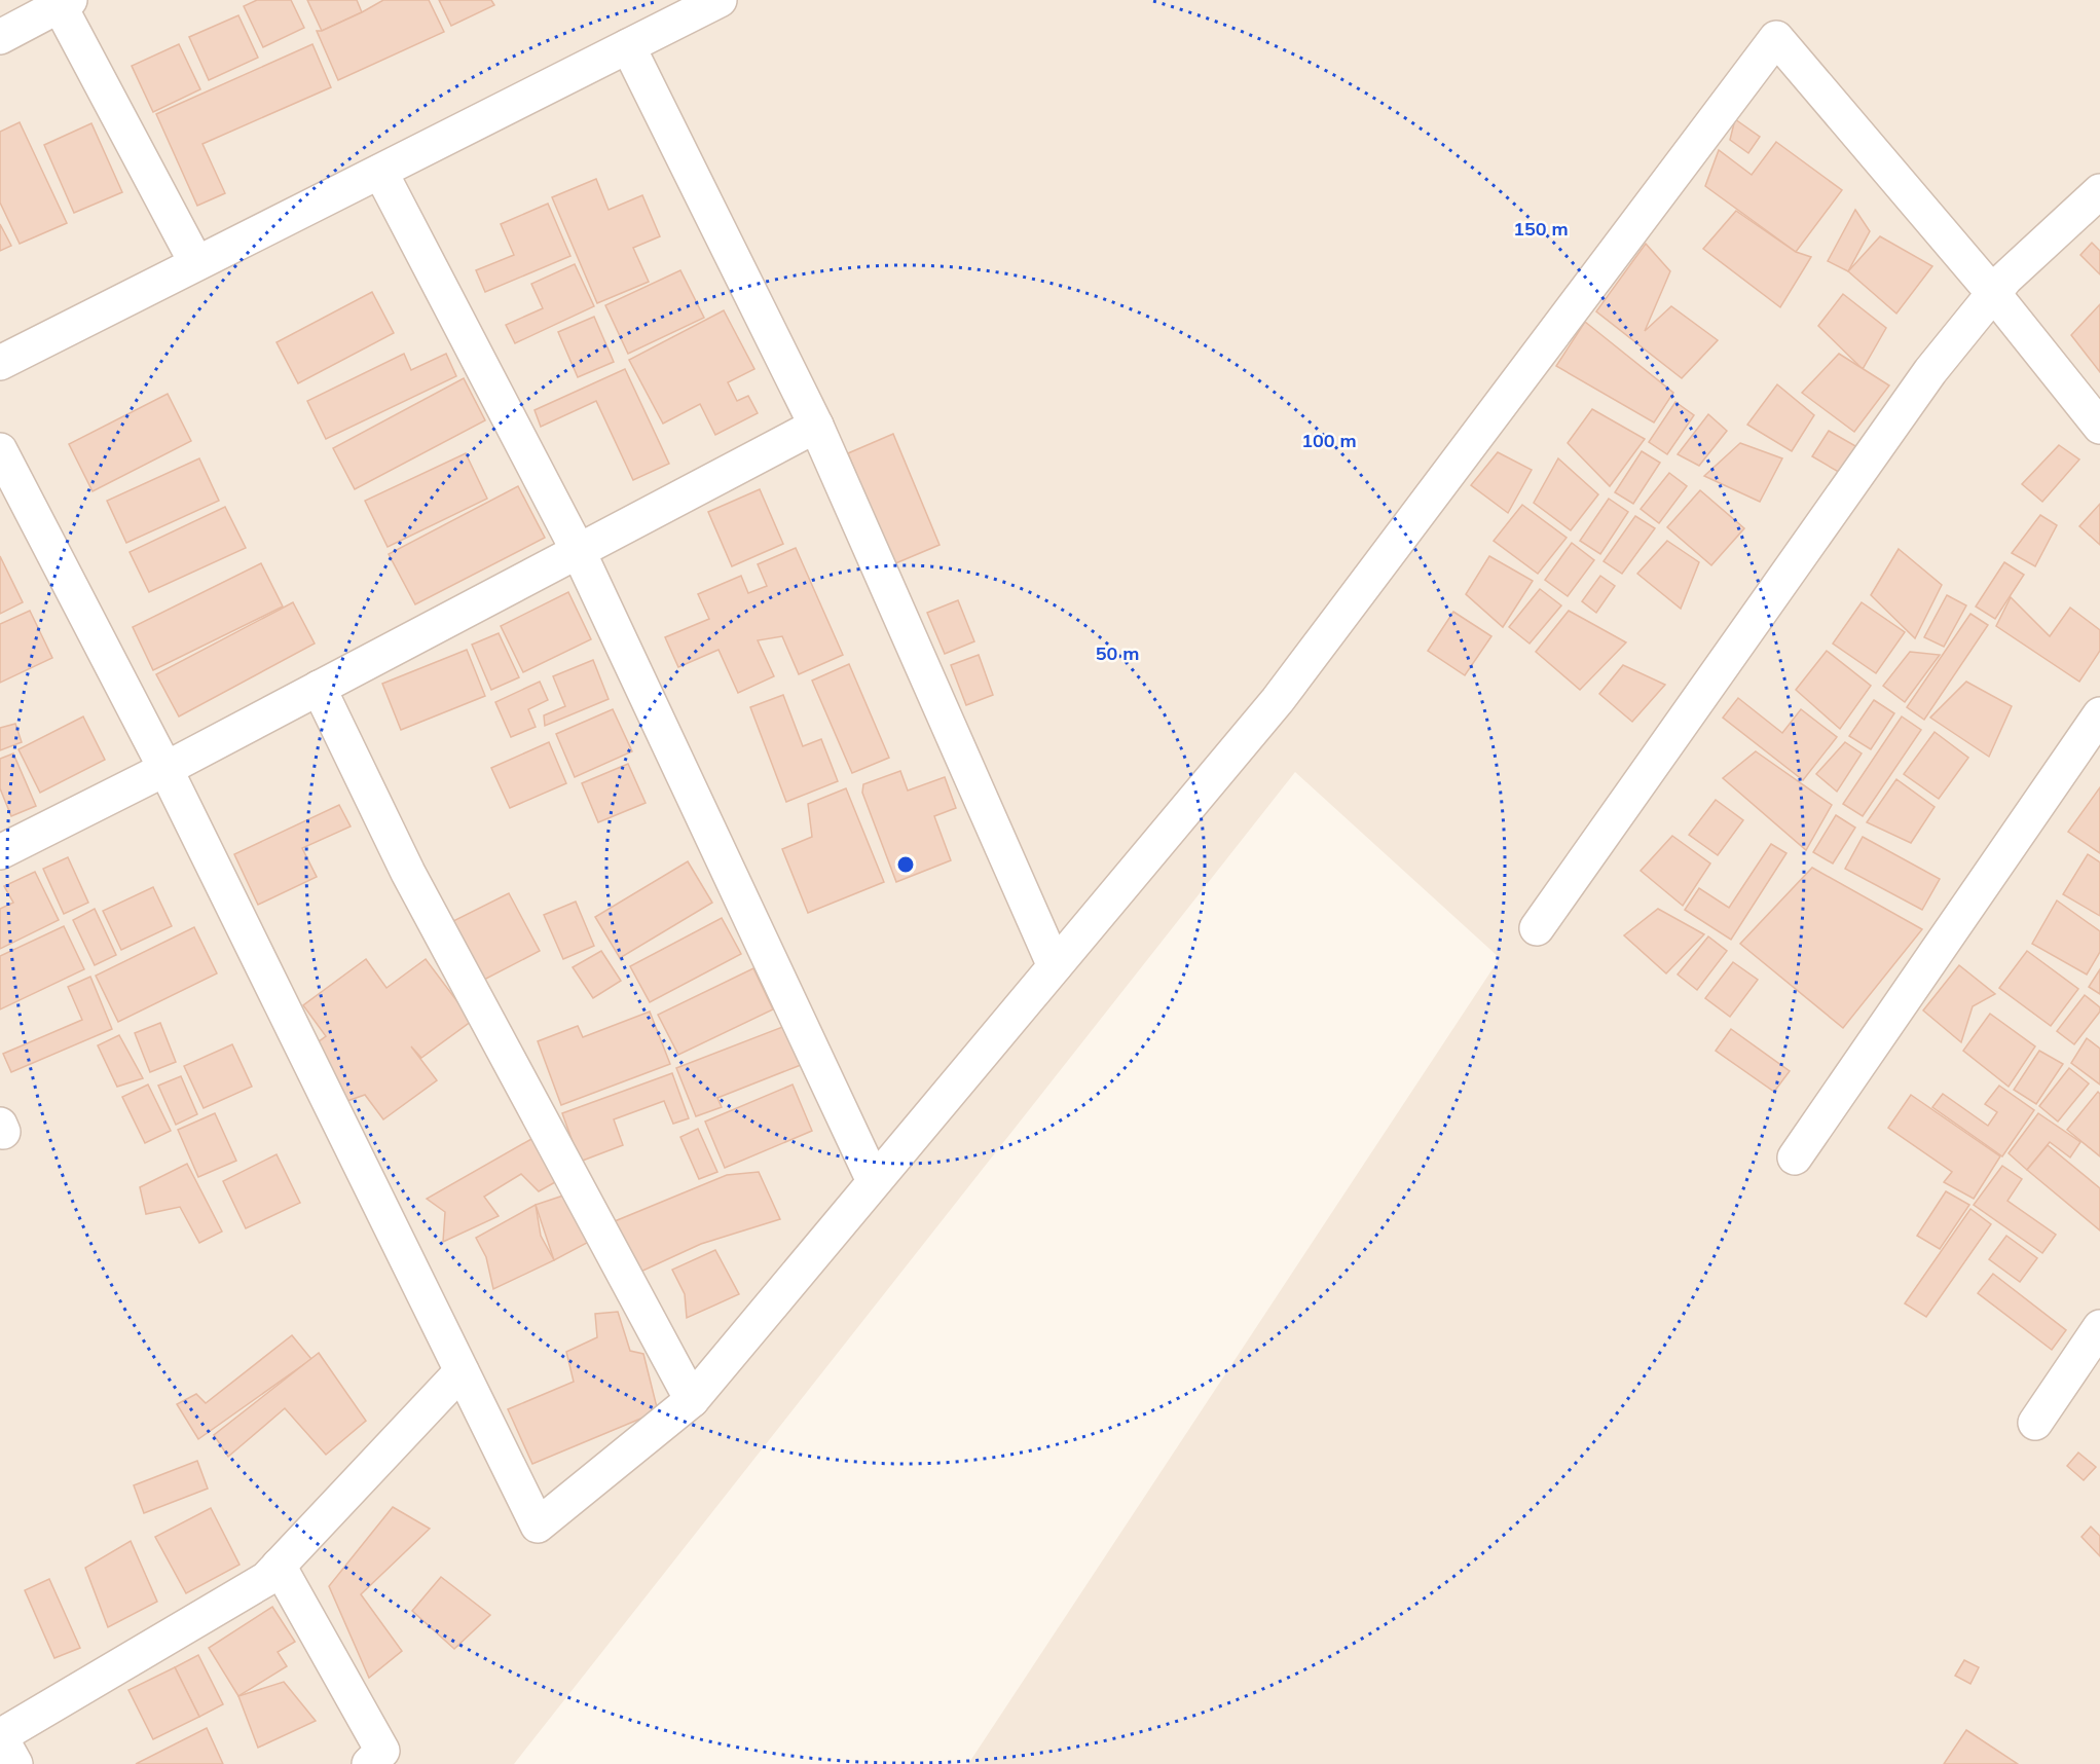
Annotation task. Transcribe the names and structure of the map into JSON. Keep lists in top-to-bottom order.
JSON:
{
  "rings": ["150 m", "100 m", "50 m"]
}
